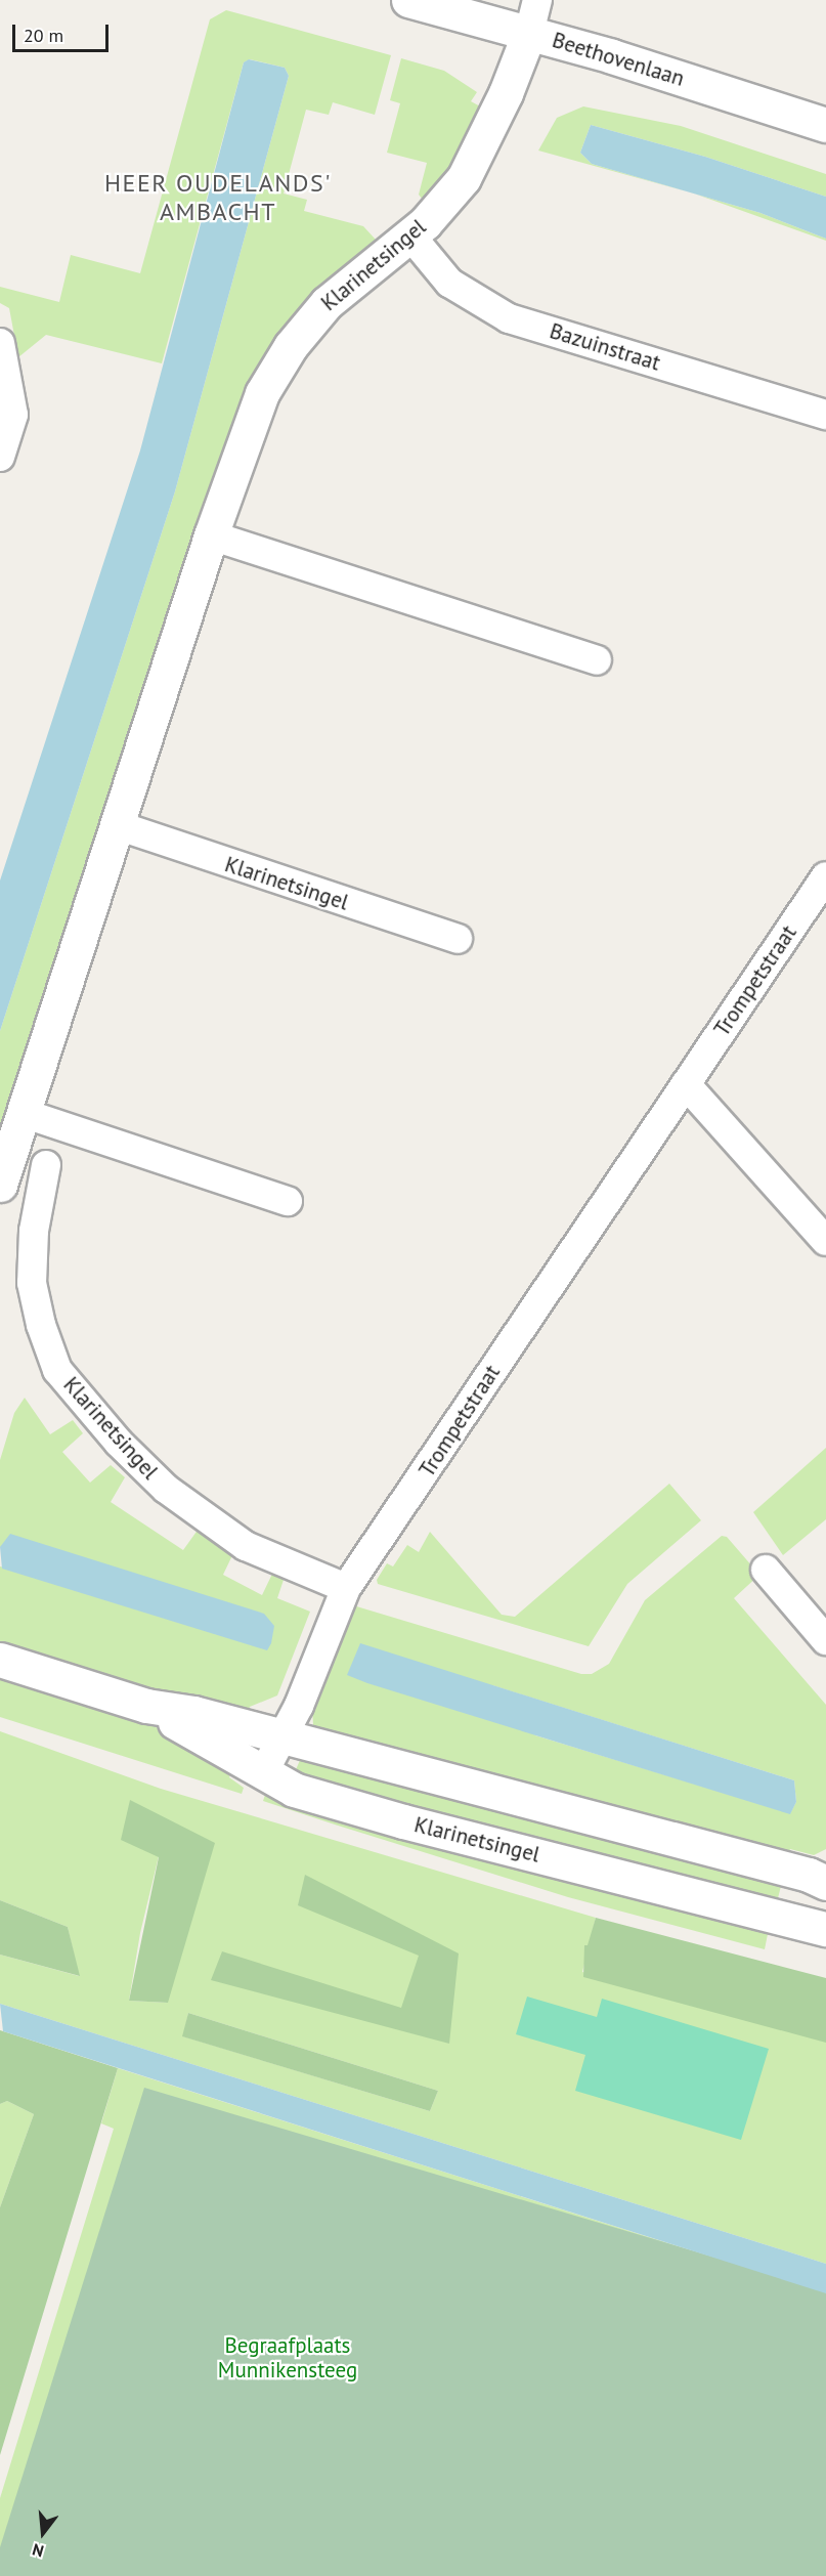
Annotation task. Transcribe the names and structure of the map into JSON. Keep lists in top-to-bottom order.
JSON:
{
  "streets": {
    "street": [
      "Beethovenlaan",
      "Klarinetsingel",
      "Bazuinstraat",
      "Trompetstraat"
    ]
  },
  "crossings": [
    ["Beethovenlaan", "Klarinetsingel"],
    ["Klarinetsingel", "Bazuinstraat"],
    ["Klarinetsingel", "Trompetstraat"]
  ],
  "districts": ["HEER OUDELANDS' AMBACHT"],
  "parks": ["Begraafplaats Munnikensteeg"],
  "scale_bar": "20 m",
  "north": "bottom"
}
